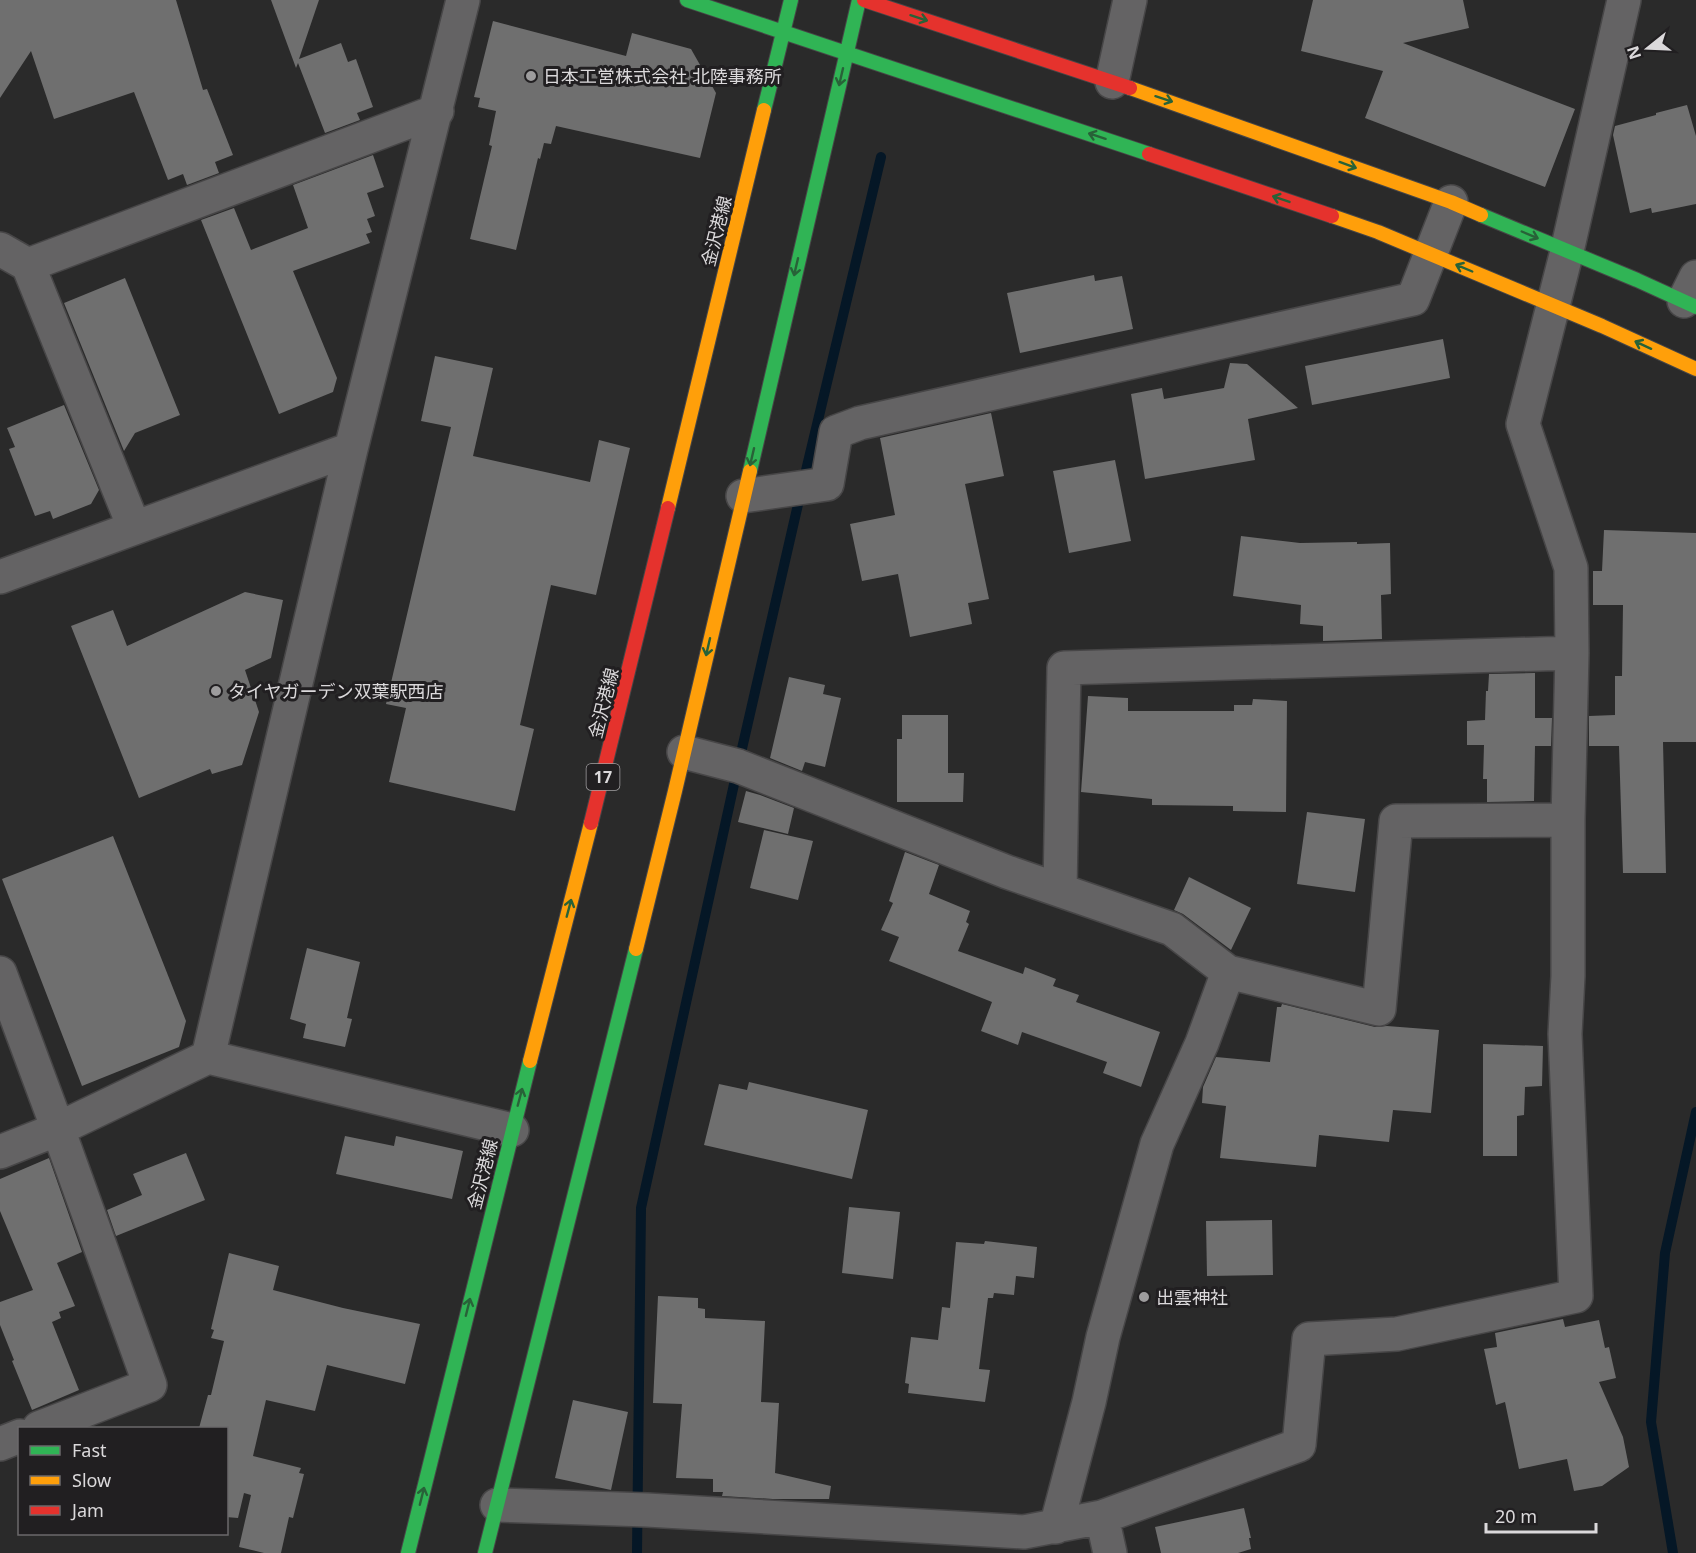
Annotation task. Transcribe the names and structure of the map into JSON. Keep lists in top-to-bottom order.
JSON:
{
  "streets": {
    "main road": ["金沢港線", "17"]
  },
  "places": ["日本工営株式会社 北陸事務所", "タイヤガーデン双葉駅西店", "出雲神社"],
  "legend": ["Fast", "Slow", "Jam"],
  "scale_bar": "20 m",
  "north": "left"
}
